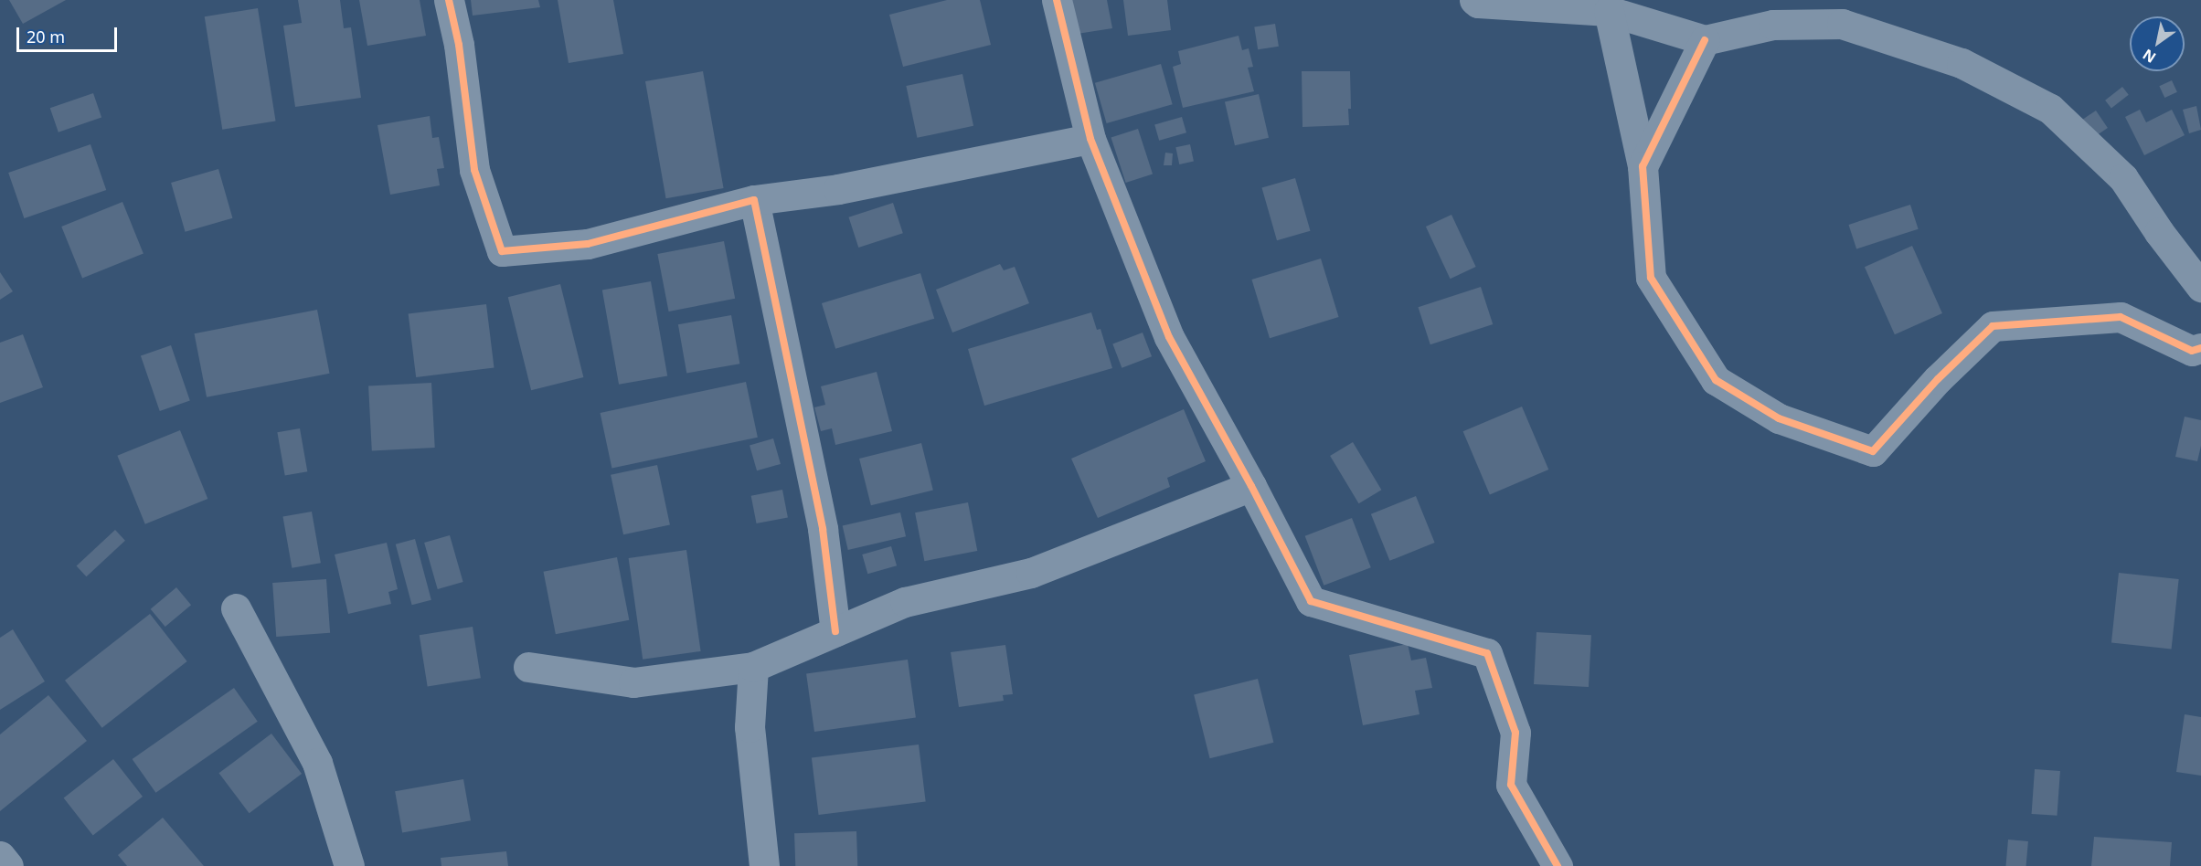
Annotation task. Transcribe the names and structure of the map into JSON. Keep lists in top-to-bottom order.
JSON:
{
  "scale_bar": "20 m",
  "north": "bottom left"
}
